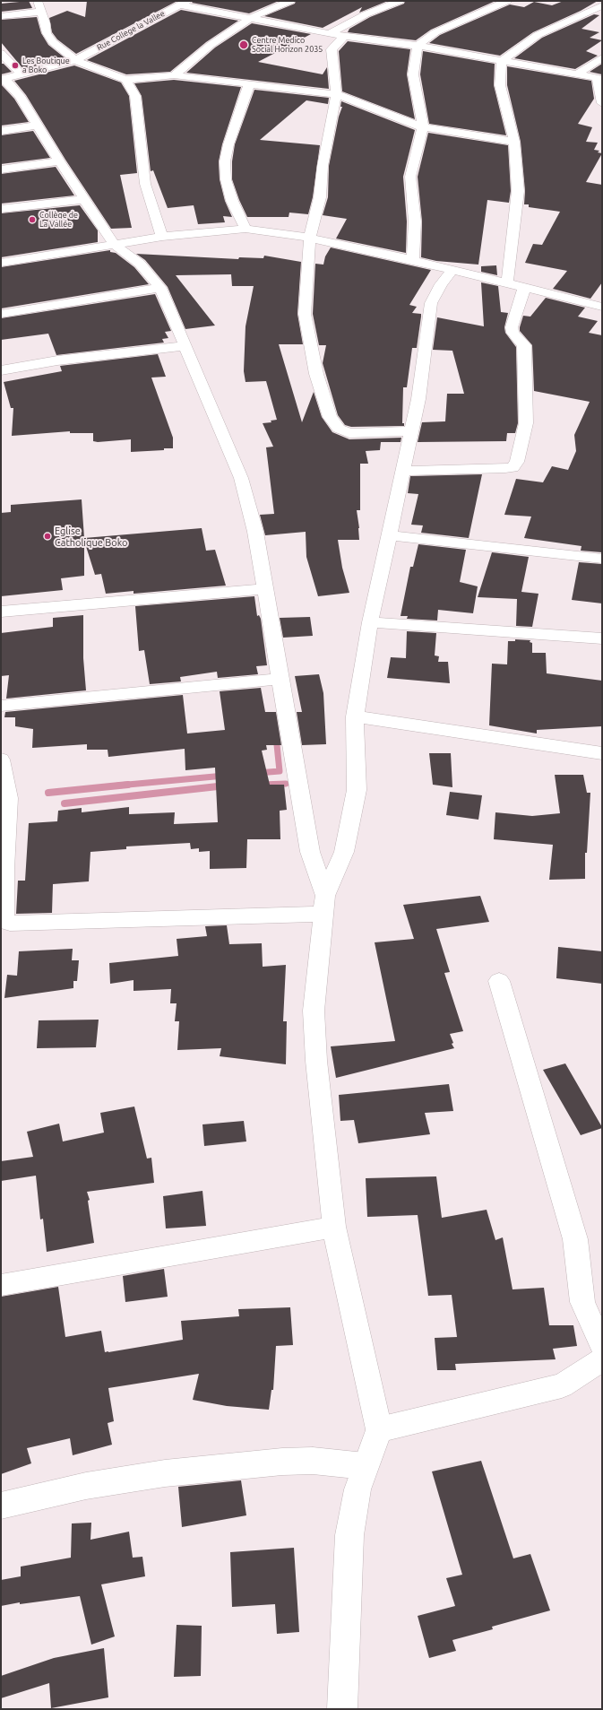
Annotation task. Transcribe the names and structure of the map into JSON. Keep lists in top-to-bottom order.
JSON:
{
  "streets": {
    "street": ["Rue College la Vallee"]
  },
  "places": [
    "Centre Medico Social Horizon 2035",
    "Les Boutique a Boko",
    "Collège de La Vallée",
    "Eglise Catholique Boko"
  ]
}
